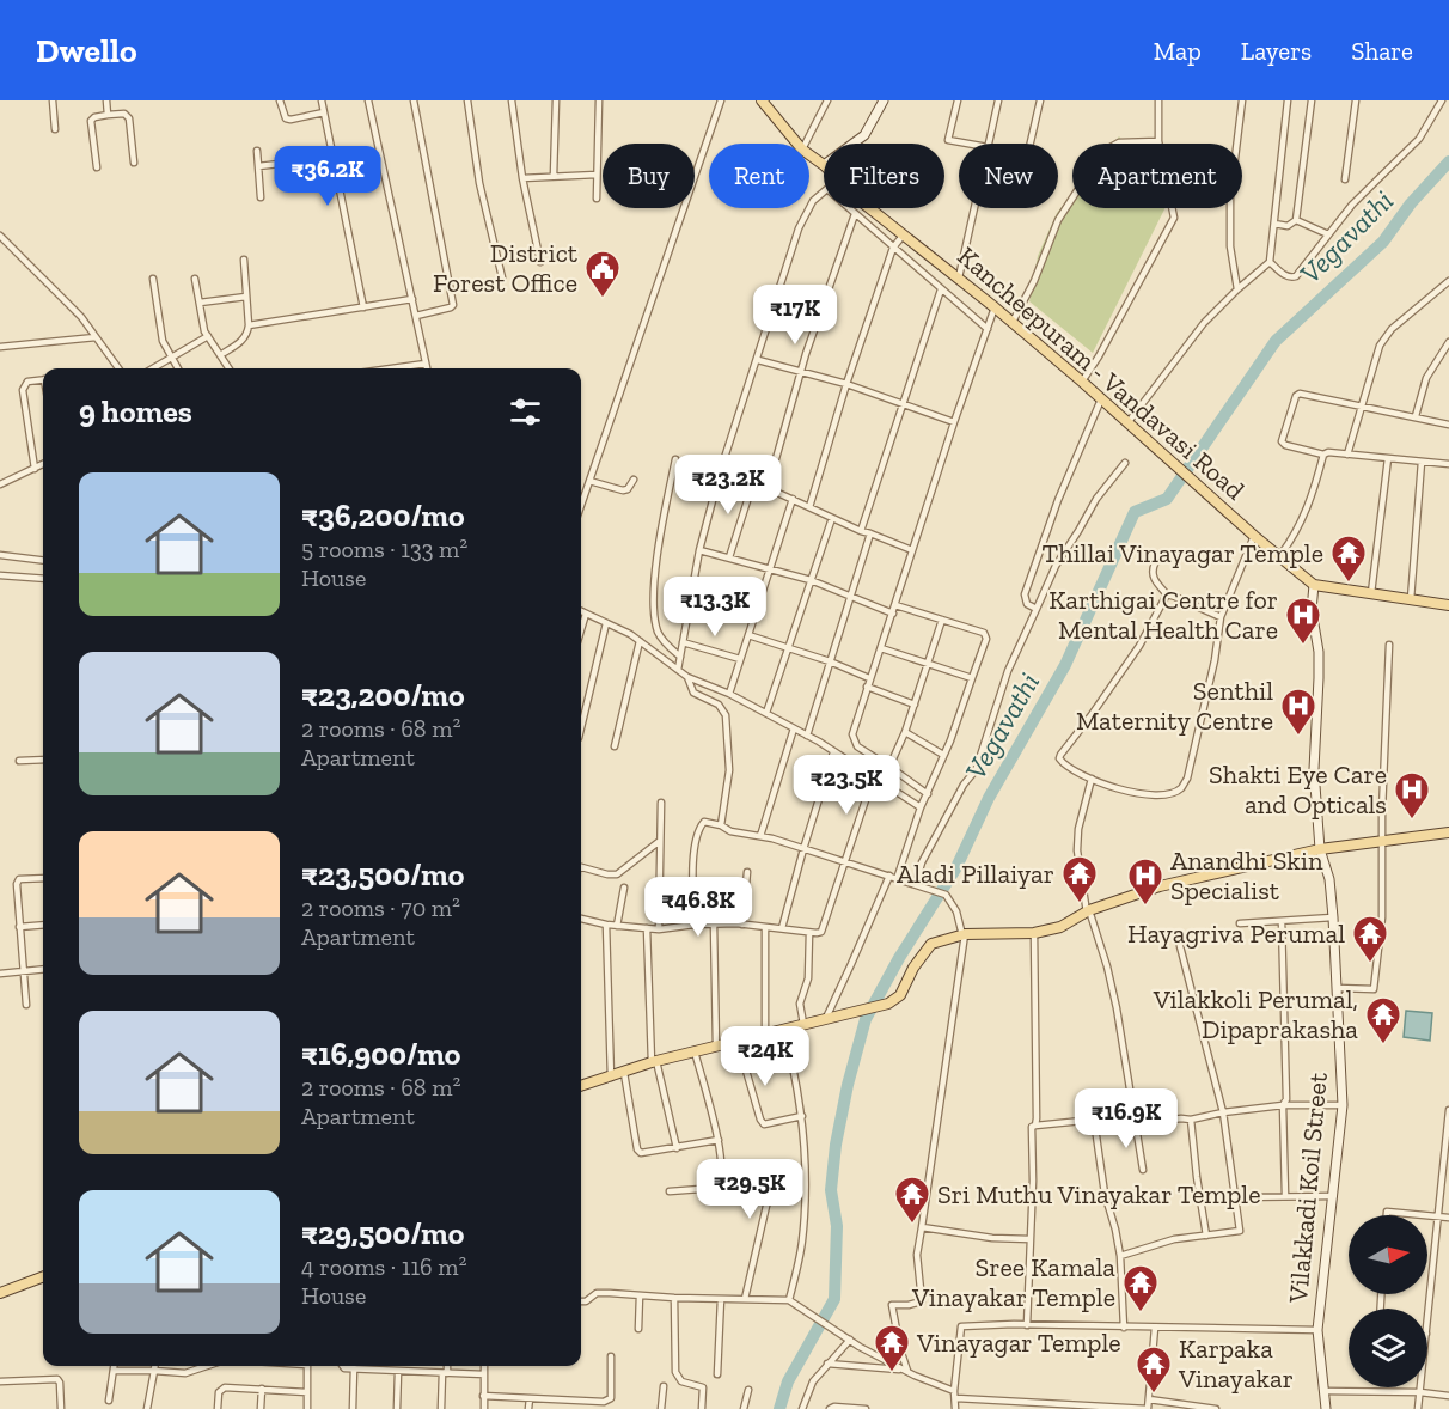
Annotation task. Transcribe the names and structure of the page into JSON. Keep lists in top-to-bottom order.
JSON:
{
  "streets": {
    "main road": ["Kancheepuram - Vandavasi Road"],
    "street": ["Vilakkadi Koil Street"]
  },
  "crossings": [
    ["Kancheepuram - Vandavasi Road", "Vilakkadi Koil Street"]
  ],
  "water": ["Vegavathi"],
  "places": {
    "public building": ["District Forest Office"],
    "temple": [
      "Thillai Vinayagar Temple",
      "Aladi Pillaiyar",
      "Hayagriva Perumal",
      "Vilakkoli Perumal, Dipaprakasha",
      "Sri Muthu Vinayakar Temple",
      "Sree Kamala Vinayakar Temple",
      "Vinayagar Temple",
      "Karpaka Vinayakar"
    ],
    "hospital": [
      "Karthigai Centre for Mental Health Care",
      "Senthil Maternity Centre",
      "Shakti Eye Care and Opticals",
      "Anandhi Skin Specialist"
    ]
  },
  "north": "right",
  "page": {
    "header": "Dwello",
    "nav": ["Map", "Layers", "Share"],
    "chip": [
      "Buy",
      "Rent",
      "Filters",
      "New",
      "Apartment"
    ],
    "price": [
      "₹36.2K",
      "₹17K",
      "₹23.2K",
      "₹13.3K",
      "₹23.5K",
      "₹46.8K",
      "₹24K",
      "₹16.9K",
      "₹29.5K"
    ],
    "heading": "9 homes",
    "list": [
      {
        "name": "₹36,200/mo",
        "note": "5 rooms · 133 m² · House"
      },
      {
        "name": "₹23,200/mo",
        "note": "2 rooms · 68 m² · Apartment"
      },
      {
        "name": "₹23,500/mo",
        "note": "2 rooms · 70 m² · Apartment"
      },
      {
        "name": "₹16,900/mo",
        "note": "2 rooms · 68 m² · Apartment"
      },
      {
        "name": "₹29,500/mo",
        "note": "4 rooms · 116 m² · House"
      }
    ]
  }
}
